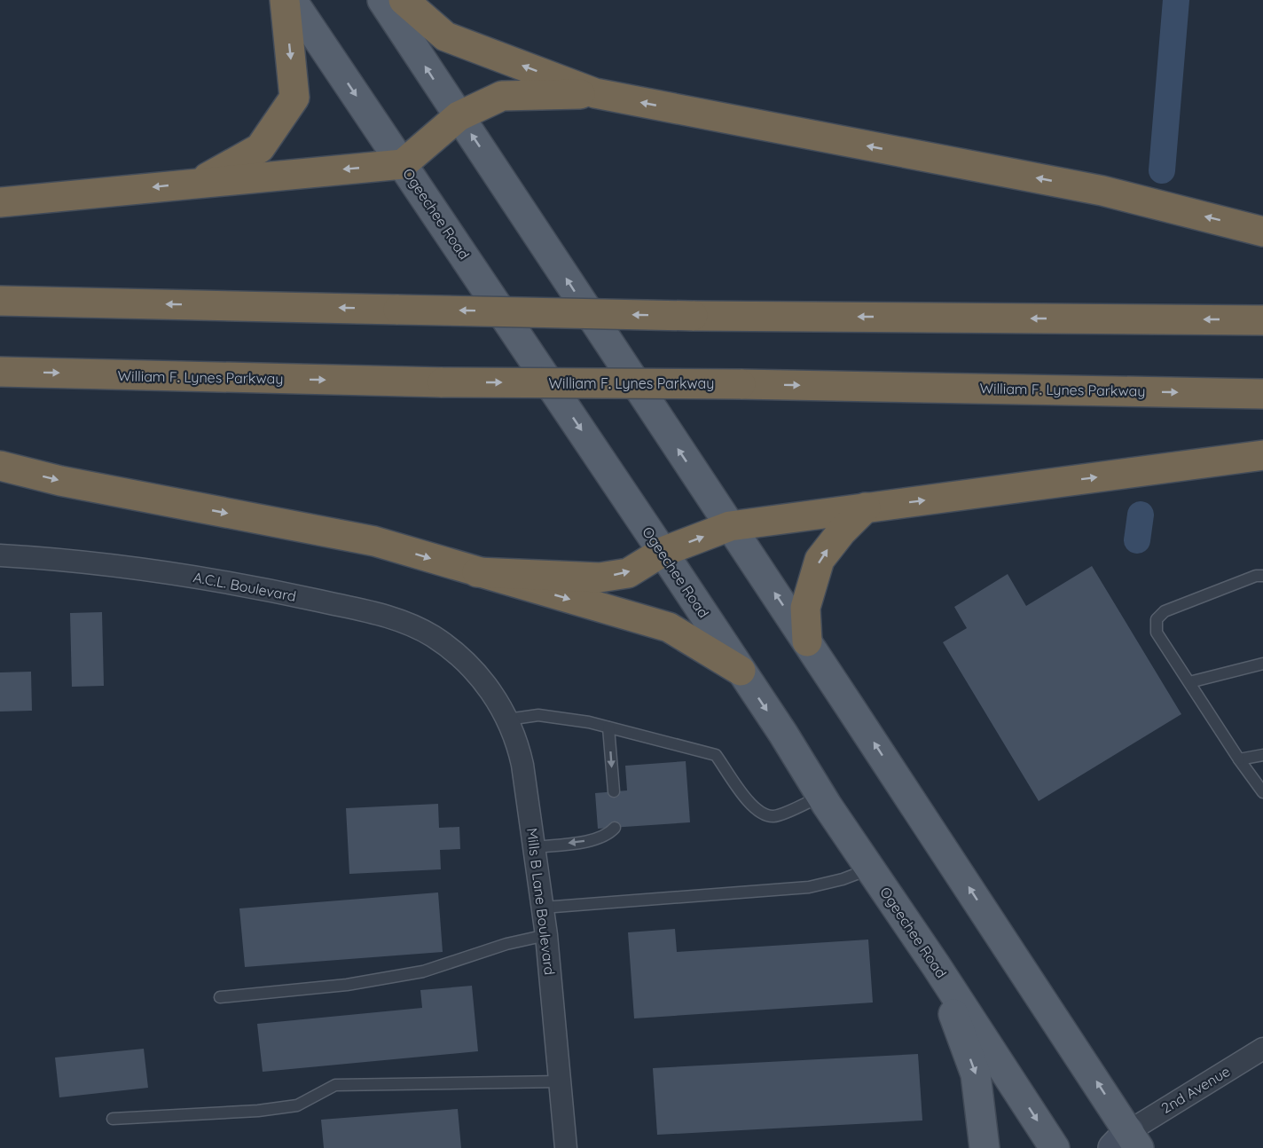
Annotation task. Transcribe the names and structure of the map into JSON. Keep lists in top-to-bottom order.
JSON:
{
  "streets": {
    "highway": ["William F. Lynes Parkway"],
    "main road": ["Ogeechee Road"],
    "street": ["A.C.L. Boulevard", "Mills B Lane Boulevard", "2nd Avenue"]
  },
  "crossings": [
    ["A.C.L. Boulevard", "Mills B Lane Boulevard"]
  ]
}
